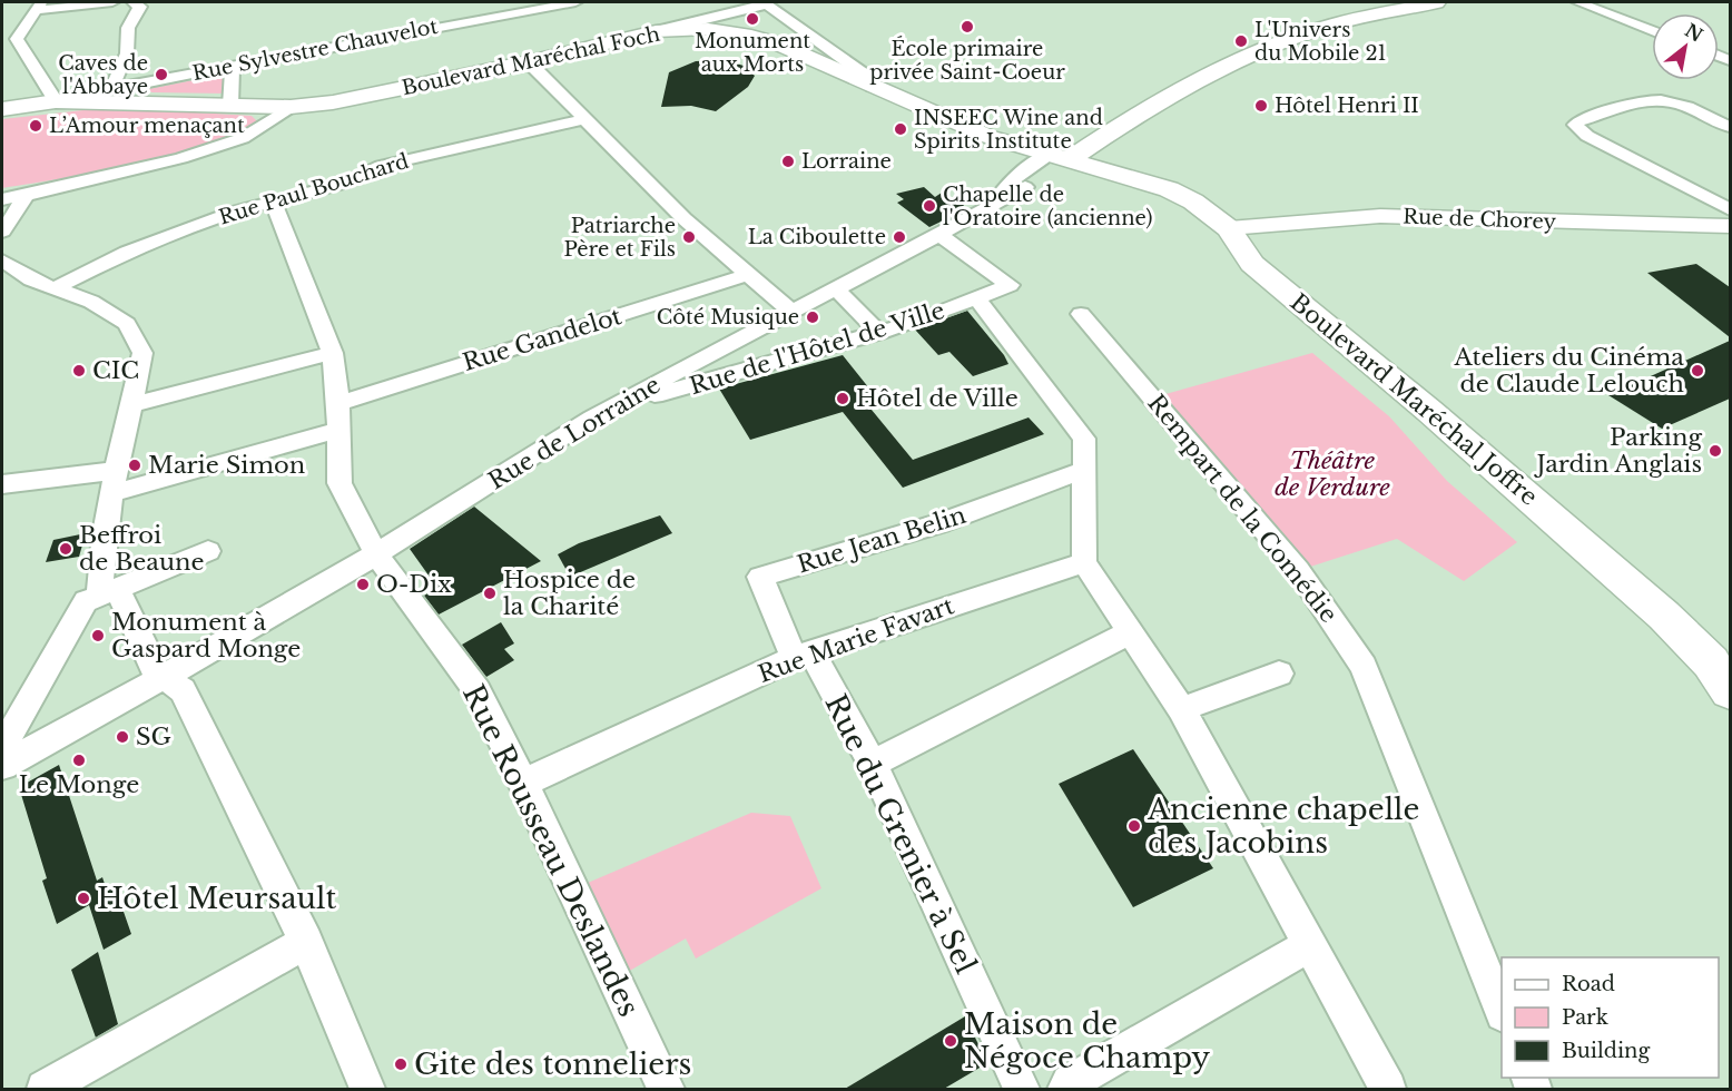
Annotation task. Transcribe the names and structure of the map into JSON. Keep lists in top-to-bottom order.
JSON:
{
  "streets": {
    "main road": ["Boulevard Maréchal Foch", "Boulevard Maréchal Joffre"],
    "street": [
      "Rue Sylvestre Chauvelot",
      "Rue Paul Bouchard",
      "Rue de Chorey",
      "Rue Gandelot",
      "Rue de l'Hôtel de Ville",
      "Rue de Lorraine",
      "Rempart de la Comédie",
      "Rue Jean Belin",
      "Rue Marie Favart",
      "Rue du Grenier à Sel",
      "Rue Rousseau Deslandes"
    ]
  },
  "crossings": [
    ["Rue Sylvestre Chauvelot", "Boulevard Maréchal Foch"],
    ["Boulevard Maréchal Foch", "Boulevard Maréchal Joffre"],
    ["Rue Paul Bouchard", "Rue Rousseau Deslandes"],
    ["Rue de Chorey", "Boulevard Maréchal Joffre"],
    ["Rue Gandelot", "Rue Rousseau Deslandes"],
    ["Rue de l'Hôtel de Ville", "Rue de Lorraine"],
    ["Boulevard Maréchal Joffre", "Rue de Lorraine"],
    ["Rue de Lorraine", "Rue Rousseau Deslandes"],
    ["Rue Jean Belin", "Rue Marie Favart"],
    ["Rue Jean Belin", "Rue du Grenier à Sel"],
    ["Rue Marie Favart", "Rue du Grenier à Sel"],
    ["Rue Marie Favart", "Rue Rousseau Deslandes"]
  ],
  "parks": ["Théâtre de Verdure"],
  "places": [
    "Monument aux Morts",
    "École primaire privée Saint-Coeur",
    "L'Univers du Mobile 21",
    "Caves de l'Abbaye",
    "Hôtel Henri II",
    "L’Amour menaçant",
    "INSEEC Wine and Spirits Institute",
    "Lorraine",
    "Chapelle de l'Oratoire (ancienne)",
    "Patriarche Père et Fils",
    "La Ciboulette",
    "Côté Musique",
    "CIC",
    "Ateliers du Cinéma de Claude Lelouch",
    "Hôtel de Ville",
    "Parking Jardin Anglais",
    "Marie Simon",
    "Beffroi de Beaune",
    "O-Dix",
    "Hospice de la Charité",
    "Monument à Gaspard Monge",
    "SG",
    "Le Monge",
    "Ancienne chapelle des Jacobins",
    "Hôtel Meursault",
    "Maison de Négoce Champy",
    "Gite des tonneliers"
  ],
  "legend": ["Road", "Park", "Building"],
  "north": "top right"
}
